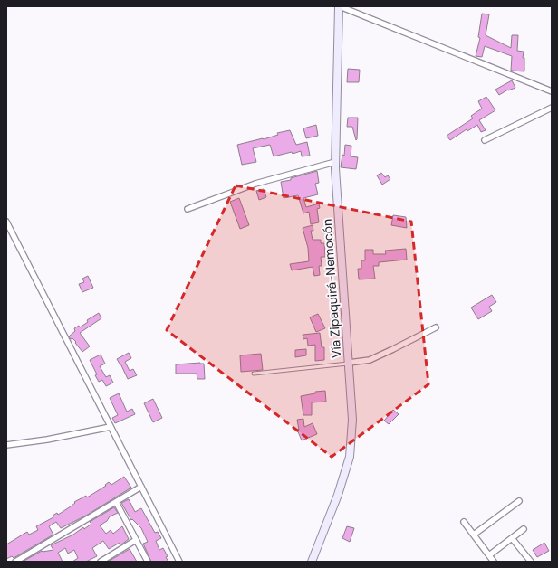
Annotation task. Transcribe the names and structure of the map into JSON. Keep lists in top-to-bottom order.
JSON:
{
  "streets": {
    "main road": ["Vía Zipaquirá-Nemocón"]
  }
}
